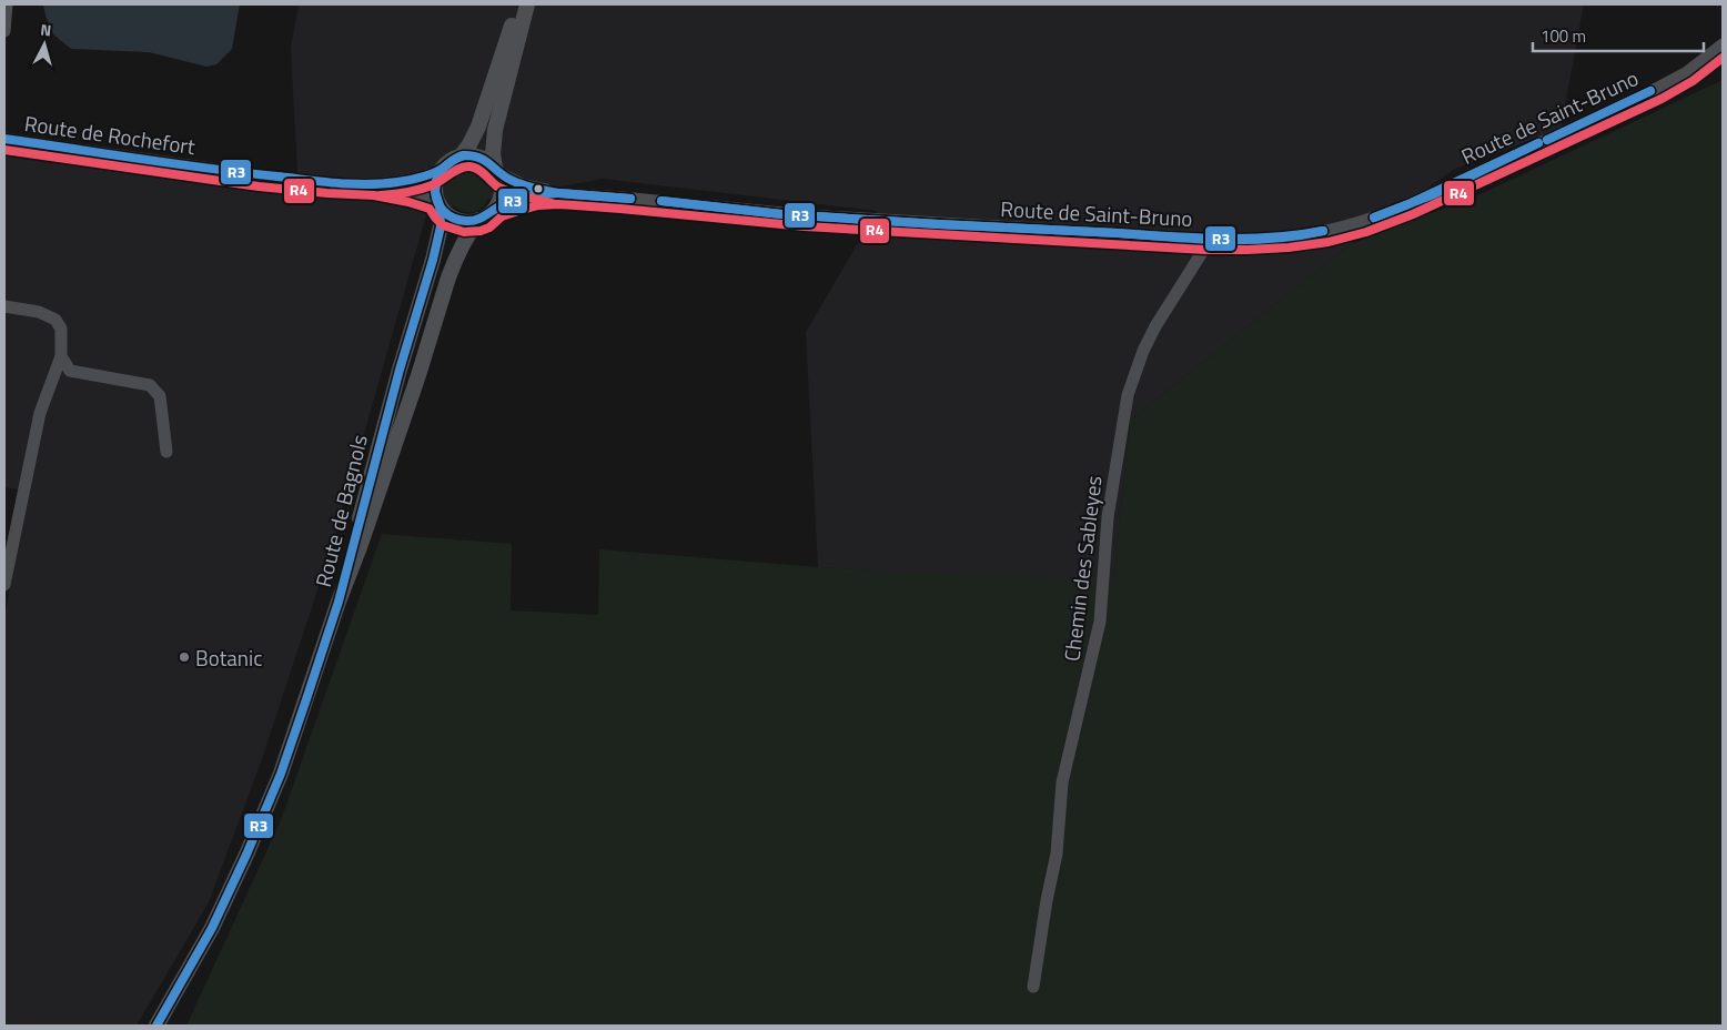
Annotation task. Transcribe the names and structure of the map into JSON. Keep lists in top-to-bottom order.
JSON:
{
  "streets": {
    "main road": ["Route de Bagnols"],
    "street": ["Route de Saint-Bruno", "Route de Rochefort", "Chemin des Sableyes"]
  },
  "crossings": [
    ["Route de Saint-Bruno", "Chemin des Sableyes"]
  ],
  "places": ["Botanic"],
  "lines": ["transit line R4", "transit line R3"],
  "scale_bar": "100 m",
  "north": "top"
}
